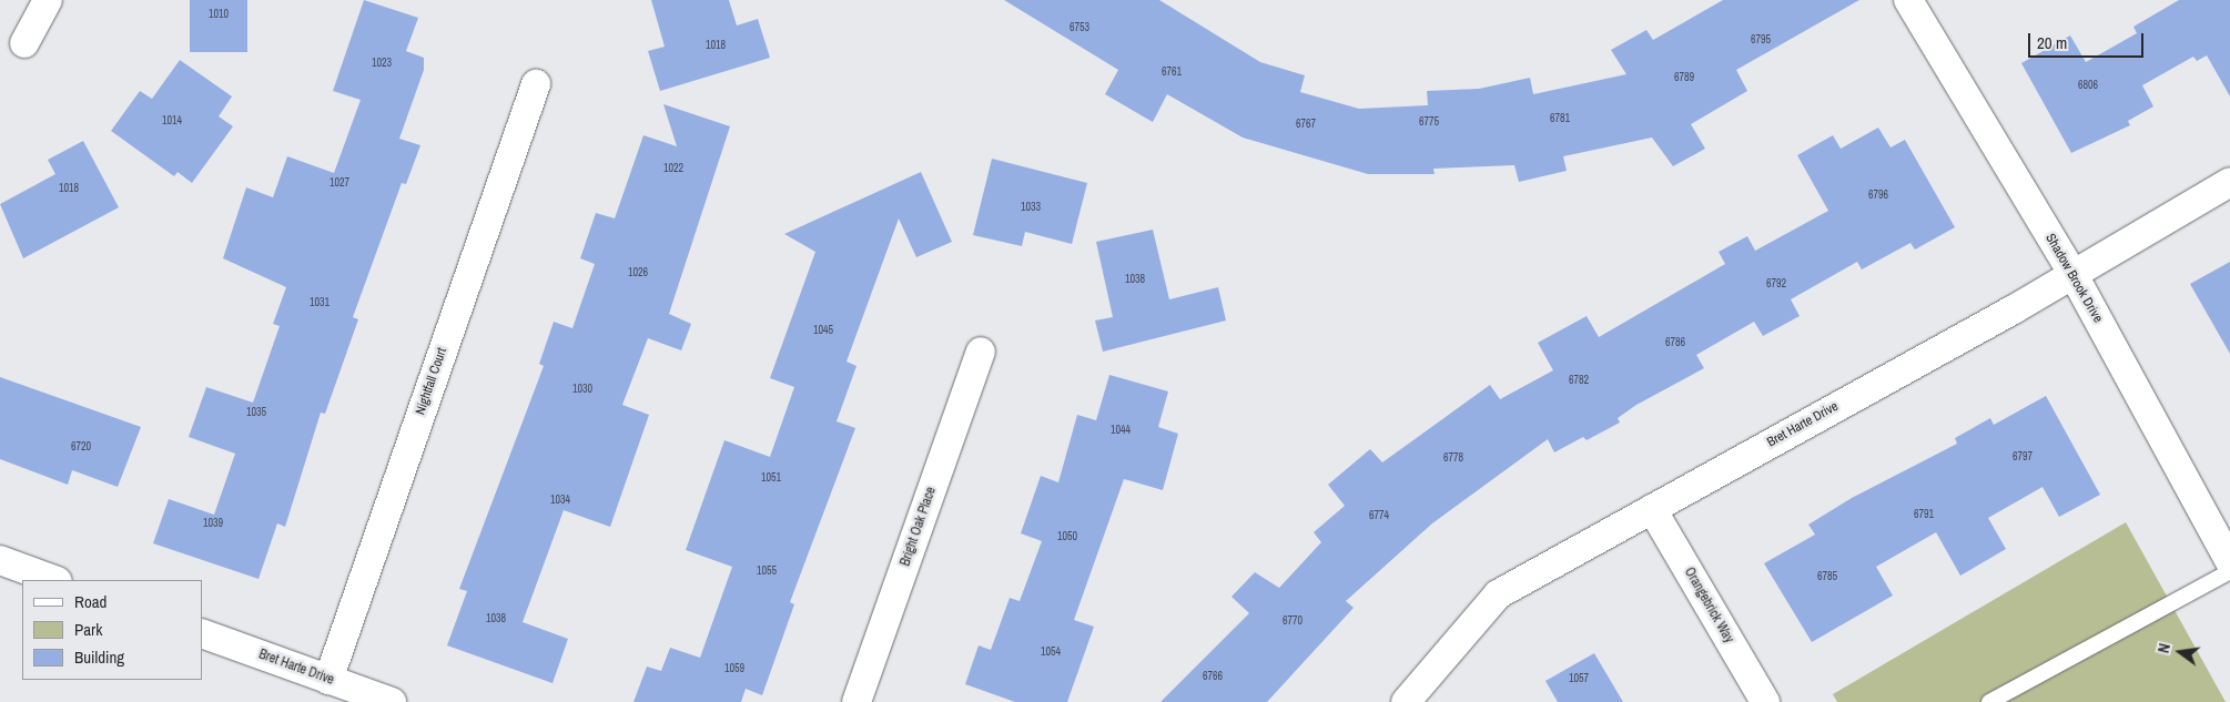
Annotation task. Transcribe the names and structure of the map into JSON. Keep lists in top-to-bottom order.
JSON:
{
  "streets": {
    "street": [
      "Shadow Brook Drive",
      "Nightfall Court",
      "Bret Harte Drive",
      "Bright Oak Place",
      "Orangebrick Way"
    ]
  },
  "crossings": [
    ["Shadow Brook Drive", "Bret Harte Drive"],
    ["Nightfall Court", "Bret Harte Drive"],
    ["Bret Harte Drive", "Orangebrick Way"]
  ],
  "house_numbers": [
    "1010",
    "6753",
    "6795",
    "1018",
    "1023",
    "6761",
    "6789",
    "6806",
    "6781",
    "1014",
    "6775",
    "6767",
    "1022",
    "1027",
    "1018",
    "6796",
    "1033",
    "1026",
    "1038",
    "6792",
    "1031",
    "1045",
    "6786",
    "6782",
    "1030",
    "1035",
    "1044",
    "6720",
    "6797",
    "6778",
    "1051",
    "1034",
    "6791",
    "6774",
    "1039",
    "1050",
    "1055",
    "6785",
    "1038",
    "6770",
    "1054",
    "1059",
    "6766",
    "1057"
  ],
  "legend": ["Road", "Park", "Building"],
  "scale_bar": "20 m",
  "north": "left"
}
